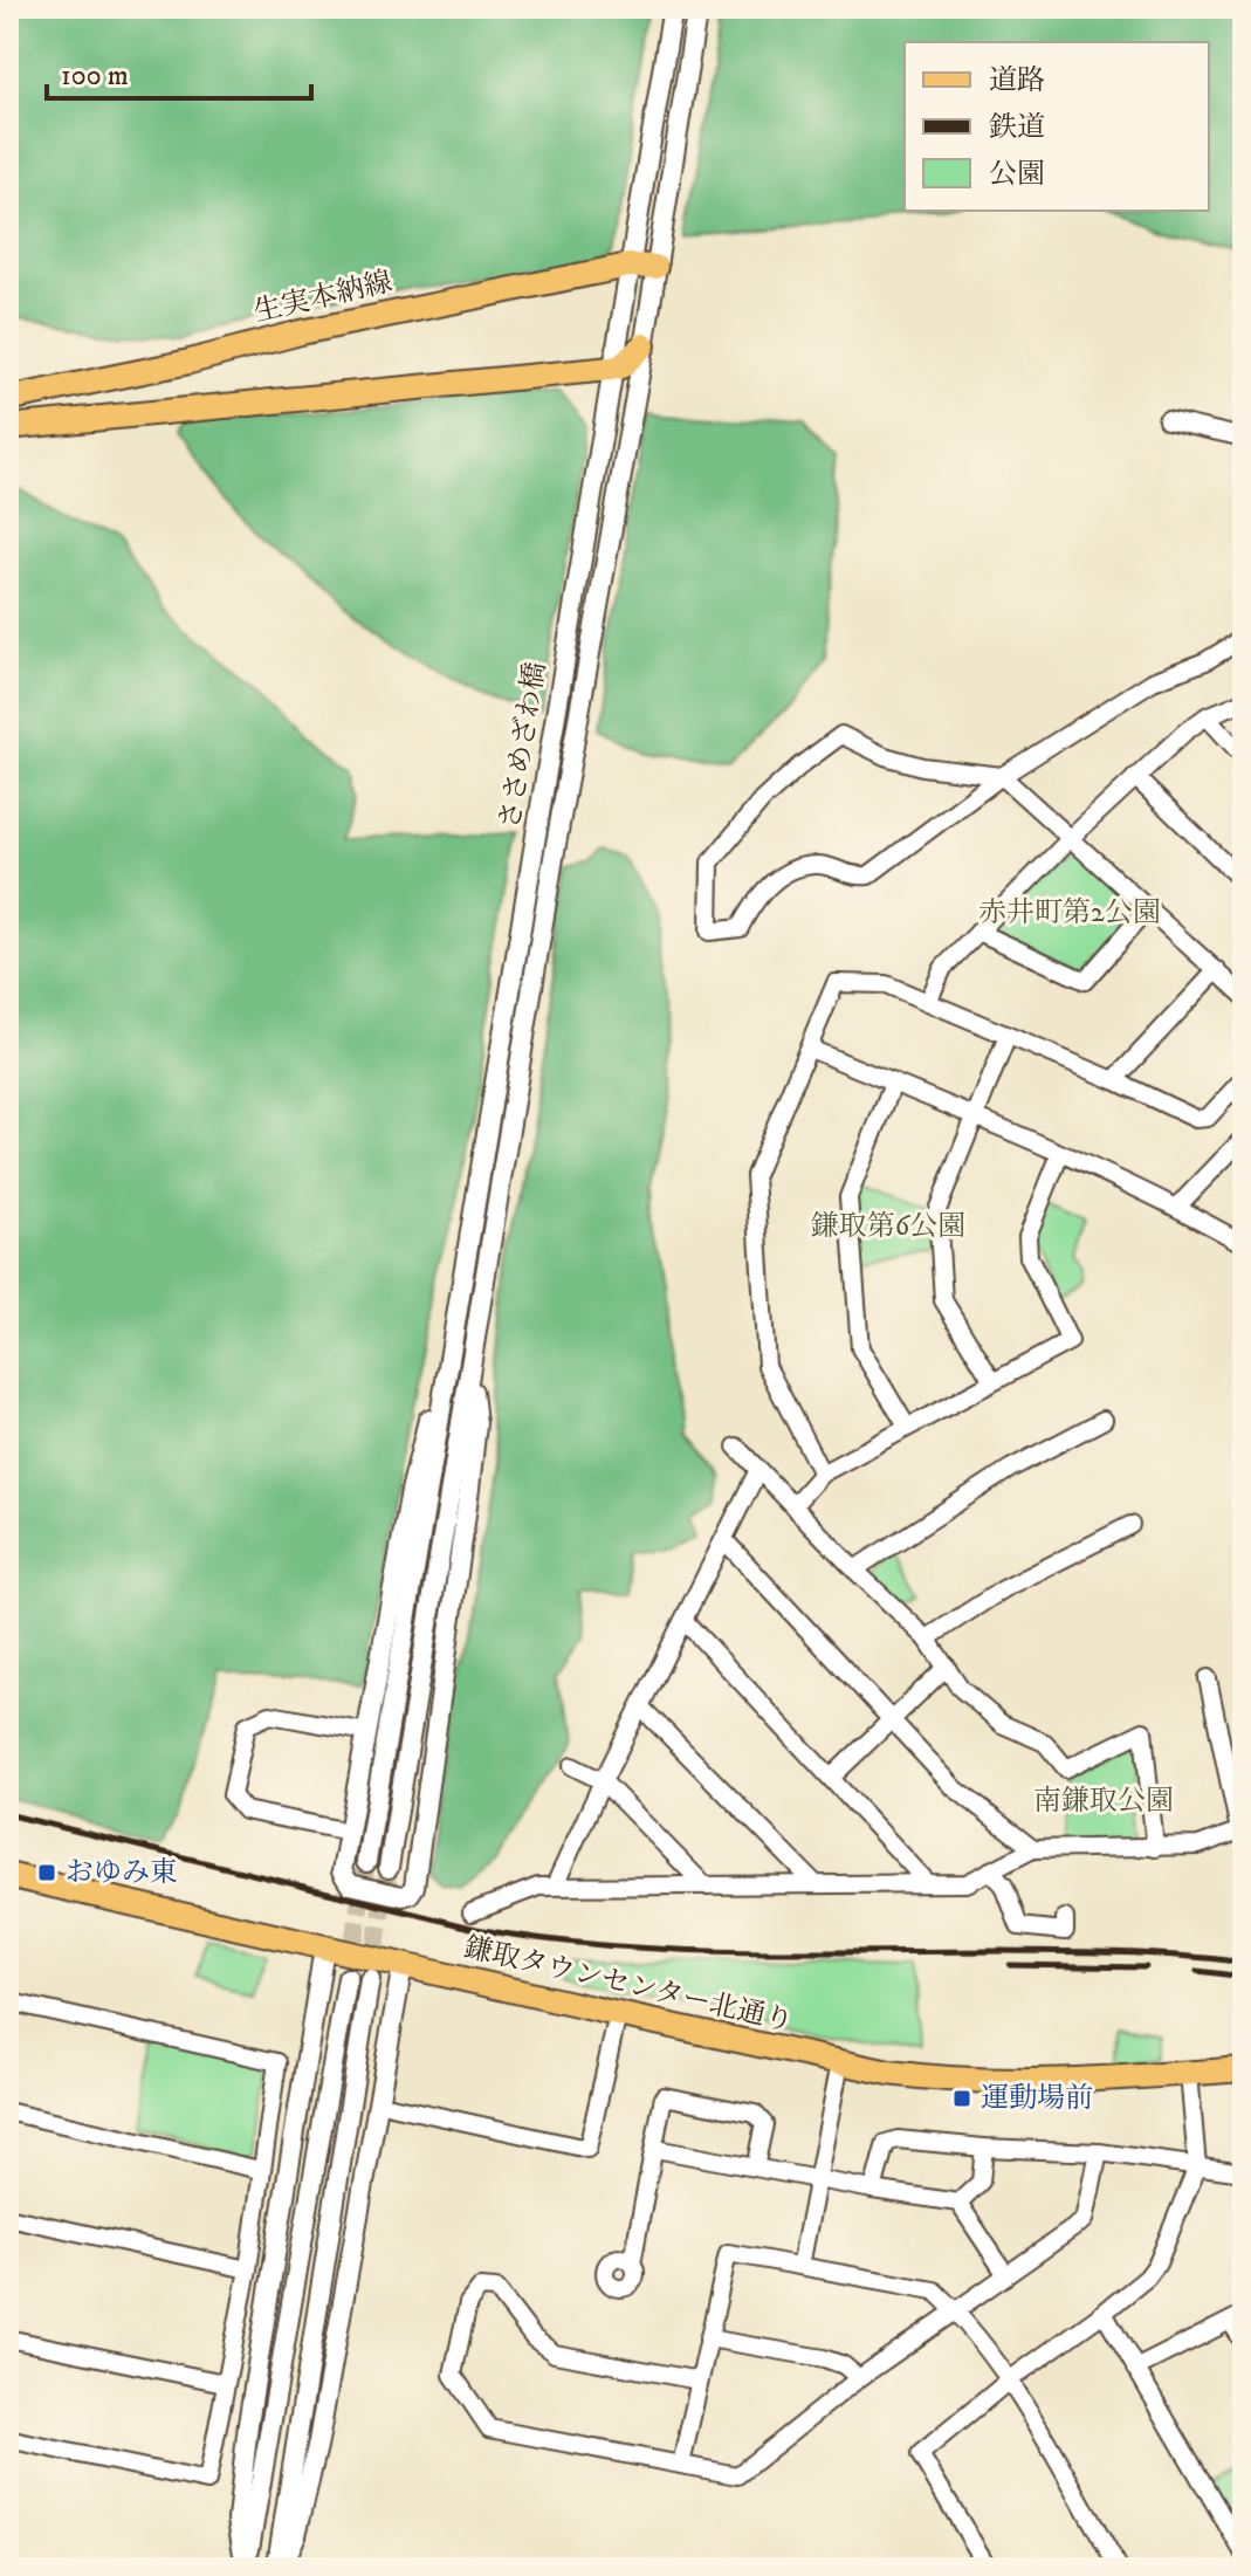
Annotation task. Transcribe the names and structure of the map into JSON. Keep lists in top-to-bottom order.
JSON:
{
  "streets": {
    "main road": ["生実本納線", "鎌取タウンセンター北通り"],
    "street": ["ささめざわ橋"]
  },
  "crossings": [
    ["生実本納線", "ささめざわ橋"]
  ],
  "parks": ["赤井町第2公園", "鎌取第6公園", "南鎌取公園"],
  "places": {
    "transit": ["おゆみ東", "運動場前"]
  },
  "legend": ["道路", "鉄道", "公園"],
  "scale_bar": "100 m"
}
